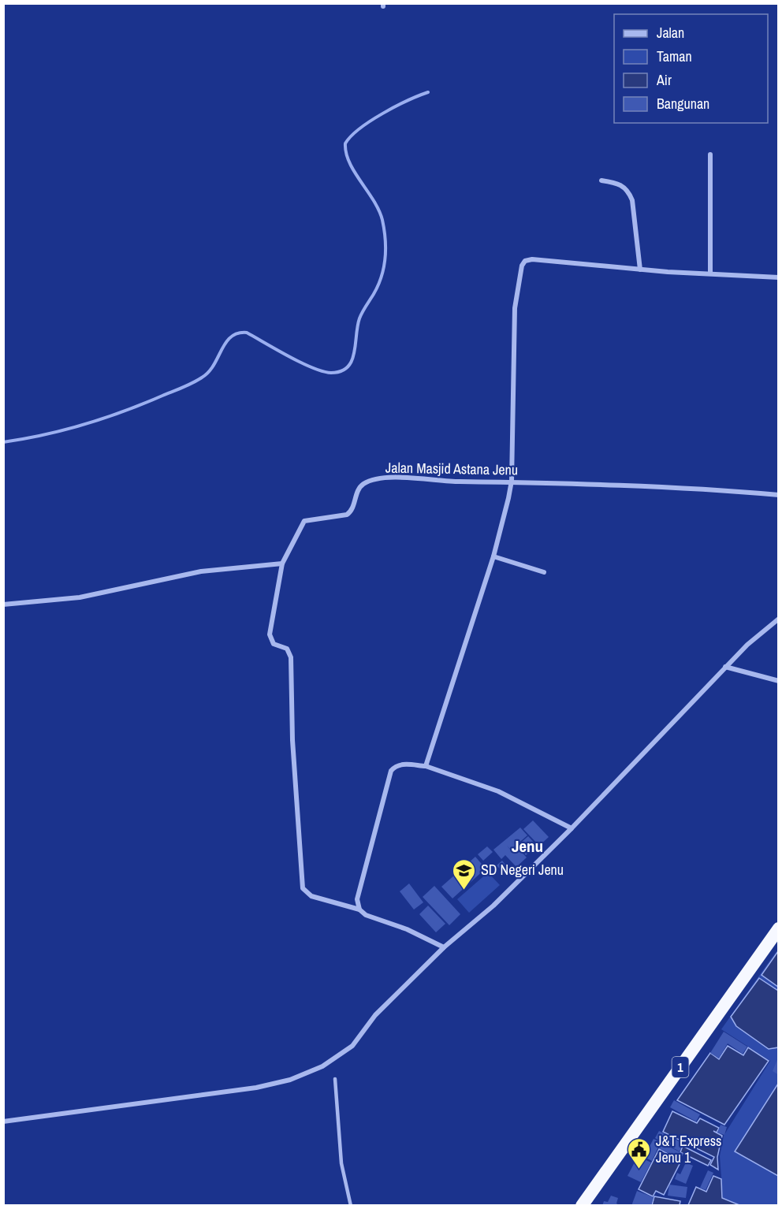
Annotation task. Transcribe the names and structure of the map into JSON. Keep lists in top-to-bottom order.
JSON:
{
  "streets": {
    "highway": ["1"],
    "street": ["Jalan Masjid Astana Jenu"]
  },
  "districts": ["Jenu"],
  "places": {
    "school or university": ["SD Negeri Jenu"],
    "public building": ["J&T Express Jenu 1"]
  },
  "legend": [
    "Jalan",
    "Taman",
    "Air",
    "Bangunan"
  ]
}
